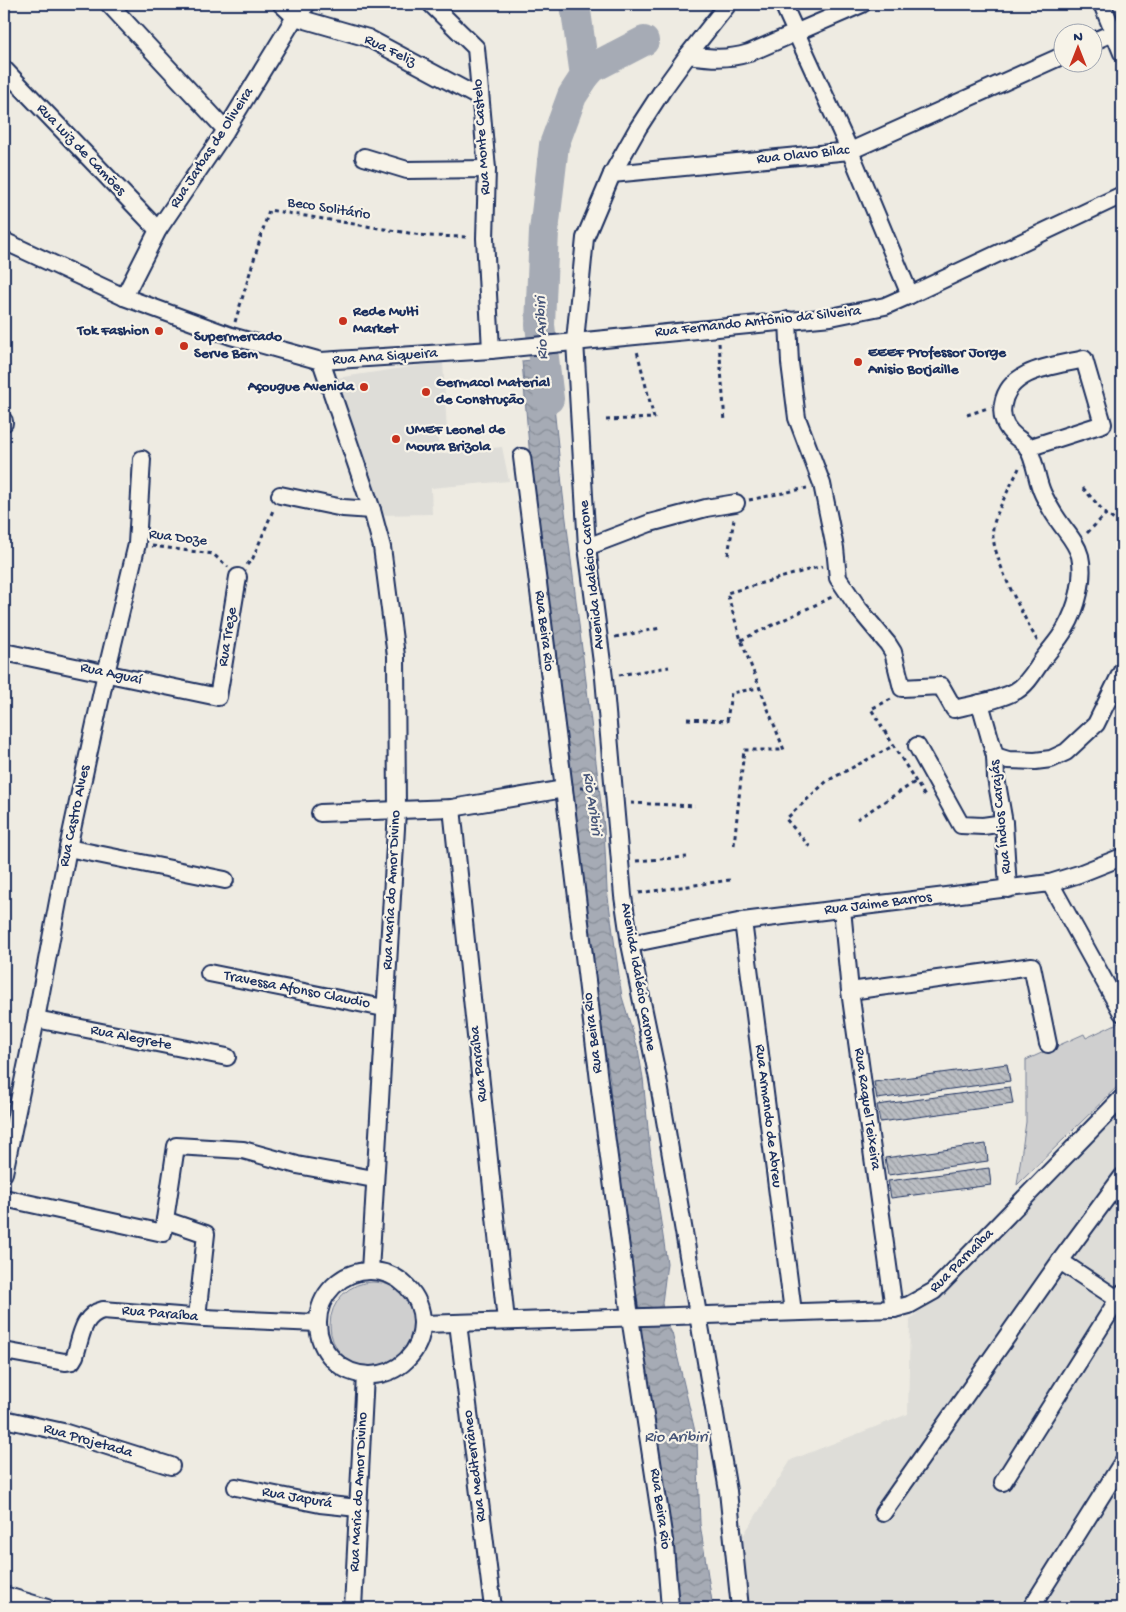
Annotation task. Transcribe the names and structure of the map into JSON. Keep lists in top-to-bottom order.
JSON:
{
  "streets": {
    "street": [
      "Rua Feliz",
      "Rua Monte Castelo",
      "Rua Jarbas de Oliveira",
      "Rua Luiz de Camões",
      "Rua Olavo Bilac",
      "Rua Fernando Antônio da Silveira",
      "Rua Ana Siqueira",
      "Avenida Idalécio Carone",
      "Rua Beira Rio",
      "Rua Treze",
      "Rua Aguaí",
      "Rua Castro Alves",
      "Rua Índios Carajás",
      "Rua Maria do Amor Divino",
      "Rua Jaime Barros",
      "Travessa Afonso Claudio",
      "Rua Alegrete",
      "Rua Paraíba",
      "Rua Raquel Teixeira",
      "Rua Armando de Abreu",
      "Rua Parnaíba",
      "Rua Projetada",
      "Rua Mediterrâneo",
      "Rua Japurá"
    ],
    "path": ["Beco Solitário", "Rua Doze"]
  },
  "crossings": [
    ["Rua Feliz", "Rua Monte Castelo"],
    ["Rua Feliz", "Rua Jarbas de Oliveira"],
    ["Rua Monte Castelo", "Beco Solitário"],
    ["Rua Monte Castelo", "Rua Ana Siqueira"],
    ["Rua Jarbas de Oliveira", "Rua Luiz de Camões"],
    ["Rua Jarbas de Oliveira", "Rua Ana Siqueira"],
    ["Rua Olavo Bilac", "Avenida Idalécio Carone"],
    ["Beco Solitário", "Rua Ana Siqueira"],
    ["Rua Fernando Antônio da Silveira", "Rua Ana Siqueira"],
    ["Rua Fernando Antônio da Silveira", "Avenida Idalécio Carone"],
    ["Rua Ana Siqueira", "Rua Maria do Amor Divino"],
    ["Rua Doze", "Rua Treze"],
    ["Rua Doze", "Rua Castro Alves"],
    ["Avenida Idalécio Carone", "Rua Jaime Barros"],
    ["Avenida Idalécio Carone", "Rua Parnaíba"],
    ["Rua Beira Rio", "Rua Parnaíba"],
    ["Rua Treze", "Rua Aguaí"],
    ["Rua Aguaí", "Rua Castro Alves"],
    ["Rua Castro Alves", "Rua Alegrete"],
    ["Rua Índios Carajás", "Rua Jaime Barros"],
    ["Rua Maria do Amor Divino", "Travessa Afonso Claudio"],
    ["Rua Maria do Amor Divino", "Rua Paraíba"],
    ["Rua Maria do Amor Divino", "Rua Japurá"],
    ["Rua Jaime Barros", "Rua Raquel Teixeira"],
    ["Rua Jaime Barros", "Rua Armando de Abreu"],
    ["Rua Raquel Teixeira", "Rua Parnaíba"],
    ["Rua Armando de Abreu", "Rua Parnaíba"]
  ],
  "water": ["Rio Aribiri"],
  "places": [
    "Rede Multi Market",
    "Tok Fashion",
    "Supermercado Serve Bem",
    "EEEF Professor Jorge Anisio Borjaille",
    "Açougue Avenida",
    "Germacol Material de Construção",
    "UMEF Leonel de Moura Brizola"
  ],
  "north": "top"
}
